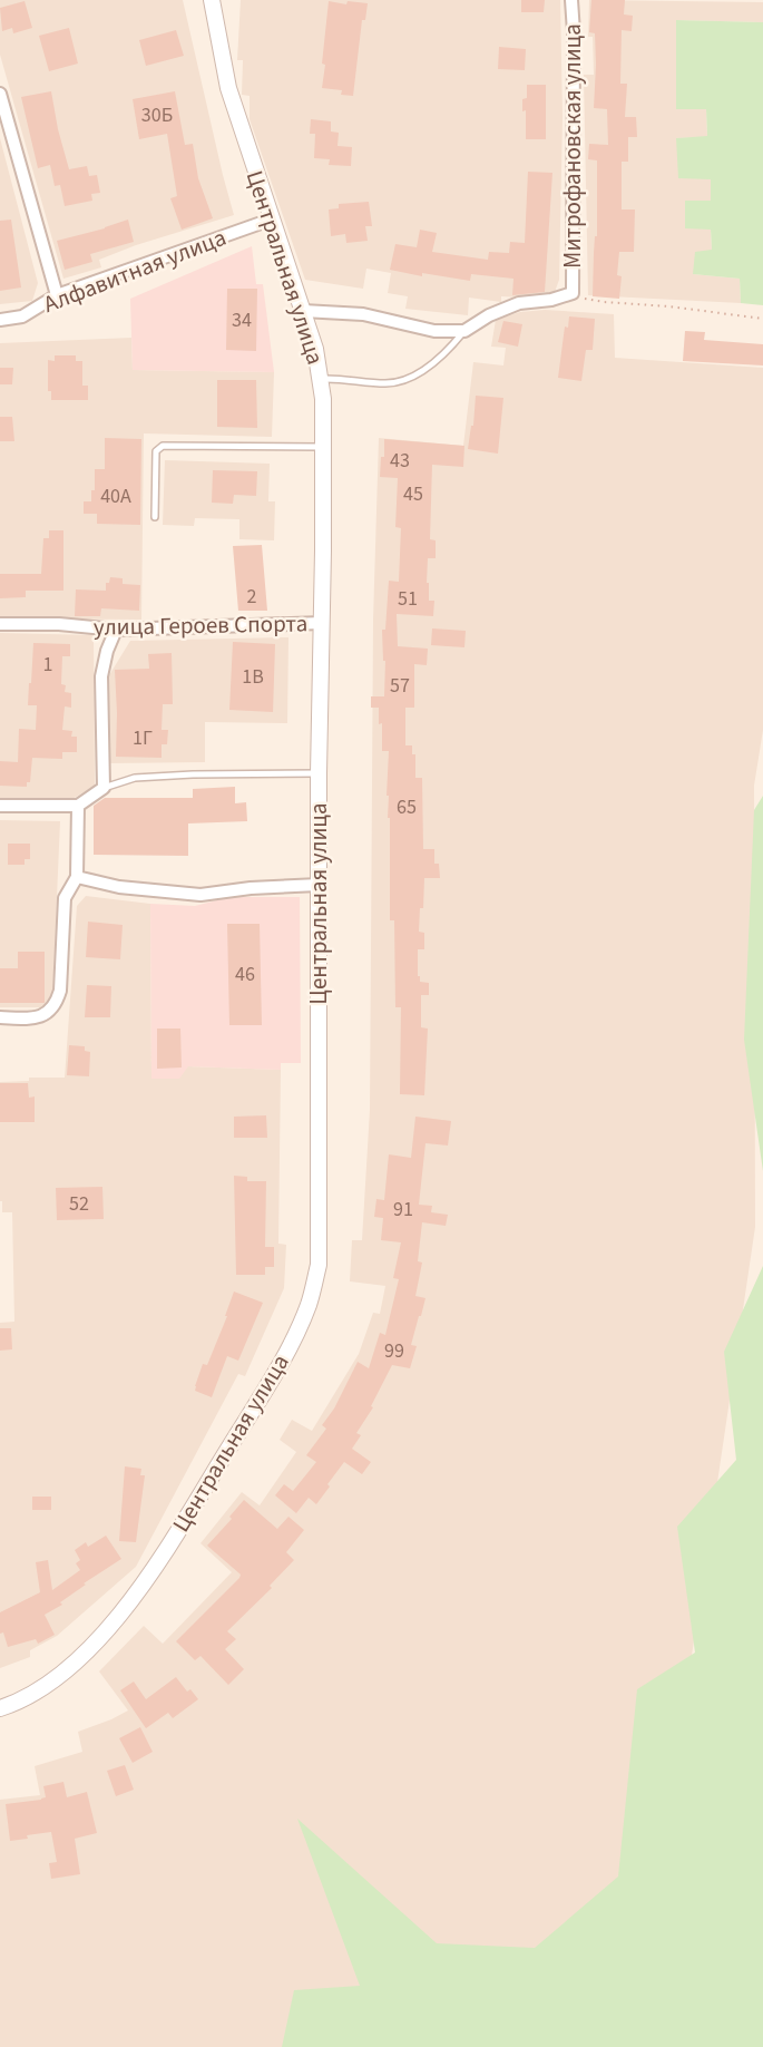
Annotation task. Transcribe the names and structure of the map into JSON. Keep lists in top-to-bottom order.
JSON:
{
  "streets": {
    "street": [
      "Митрофановская улица",
      "Центральная улица",
      "Алфавитная улица",
      "улица Героев Спорта"
    ]
  },
  "crossings": [
    ["Центральная улица", "Алфавитная улица"],
    ["Центральная улица", "улица Героев Спорта"]
  ],
  "house_numbers": [
    "30Б",
    "34",
    "43",
    "45",
    "40А",
    "2",
    "51",
    "1",
    "1В",
    "57",
    "1Г",
    "65",
    "46",
    "52",
    "91",
    "99"
  ]
}
